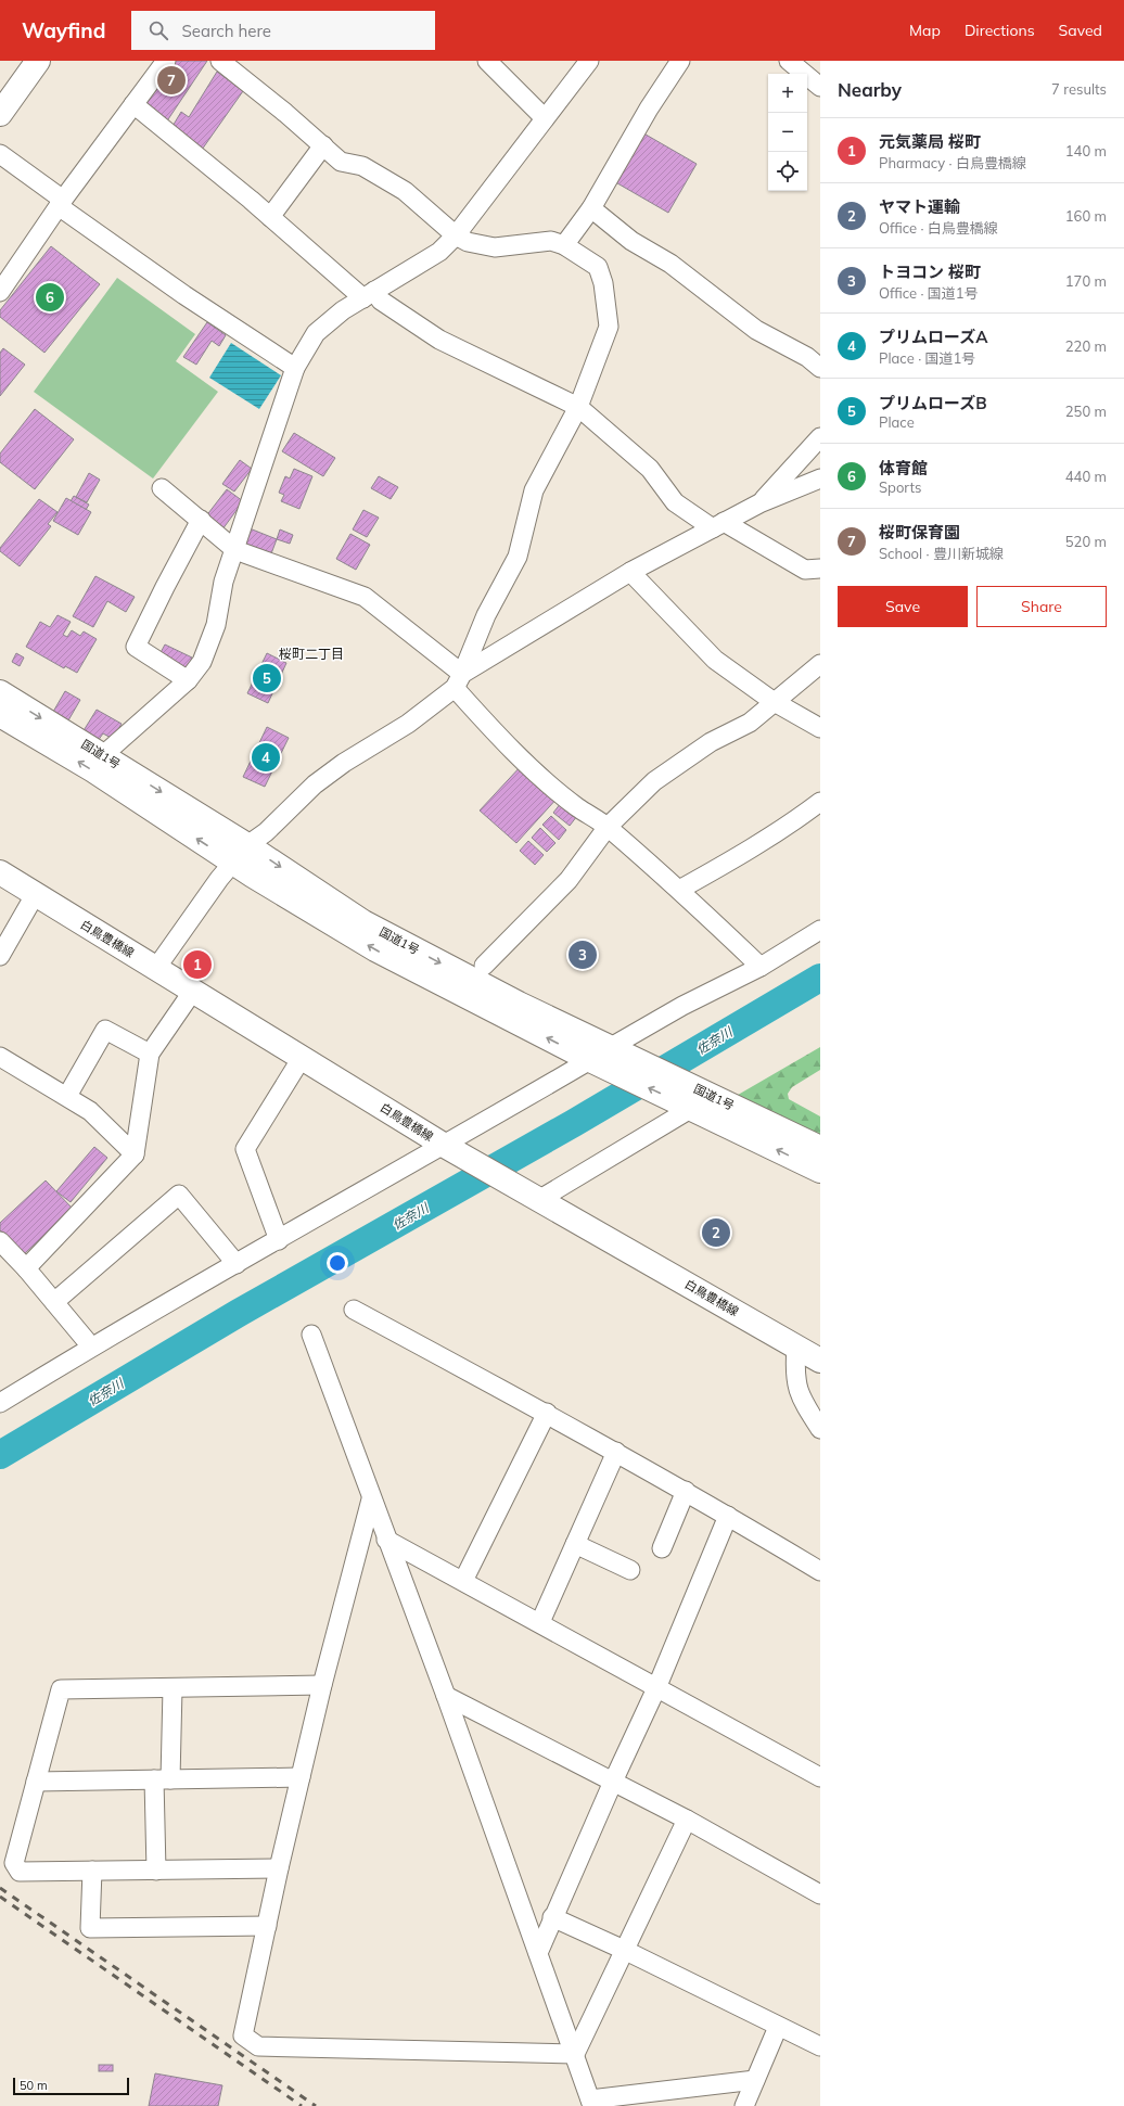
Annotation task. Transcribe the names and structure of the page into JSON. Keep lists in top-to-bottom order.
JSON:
{
  "streets": {
    "main road": ["国道1号", "白鳥豊橋線"]
  },
  "districts": ["桜町二丁目"],
  "water": ["佐奈川"],
  "scale_bar": "50 m",
  "page": {
    "header": "Wayfind",
    "search": "Search here",
    "nav": ["Map", "Directions", "Saved"],
    "heading": ["Nearby", "7 results"],
    "pins": [
      "7",
      "6",
      "5",
      "4",
      "3",
      "1",
      "2"
    ],
    "map_buttons": ["+", "−"],
    "list": [
      {
        "mark": "1",
        "name": "元気薬局 桜町",
        "note": "Pharmacy · 白鳥豊橋線",
        "value": "140 m"
      },
      {
        "mark": "2",
        "name": "ヤマト運輸",
        "note": "Office · 白鳥豊橋線",
        "value": "160 m"
      },
      {
        "mark": "3",
        "name": "トヨコン 桜町",
        "note": "Office · 国道1号",
        "value": "170 m"
      },
      {
        "mark": "4",
        "name": "プリムローズA",
        "note": "Place · 国道1号",
        "value": "220 m"
      },
      {
        "mark": "5",
        "name": "プリムローズB",
        "note": "Place",
        "value": "250 m"
      },
      {
        "mark": "6",
        "name": "体育館",
        "note": "Sports",
        "value": "440 m"
      },
      {
        "mark": "7",
        "name": "桜町保育園",
        "note": "School · 豊川新城線",
        "value": "520 m"
      }
    ],
    "buttons": ["Save", "Share"],
    "scale": "50 m"
  }
}
